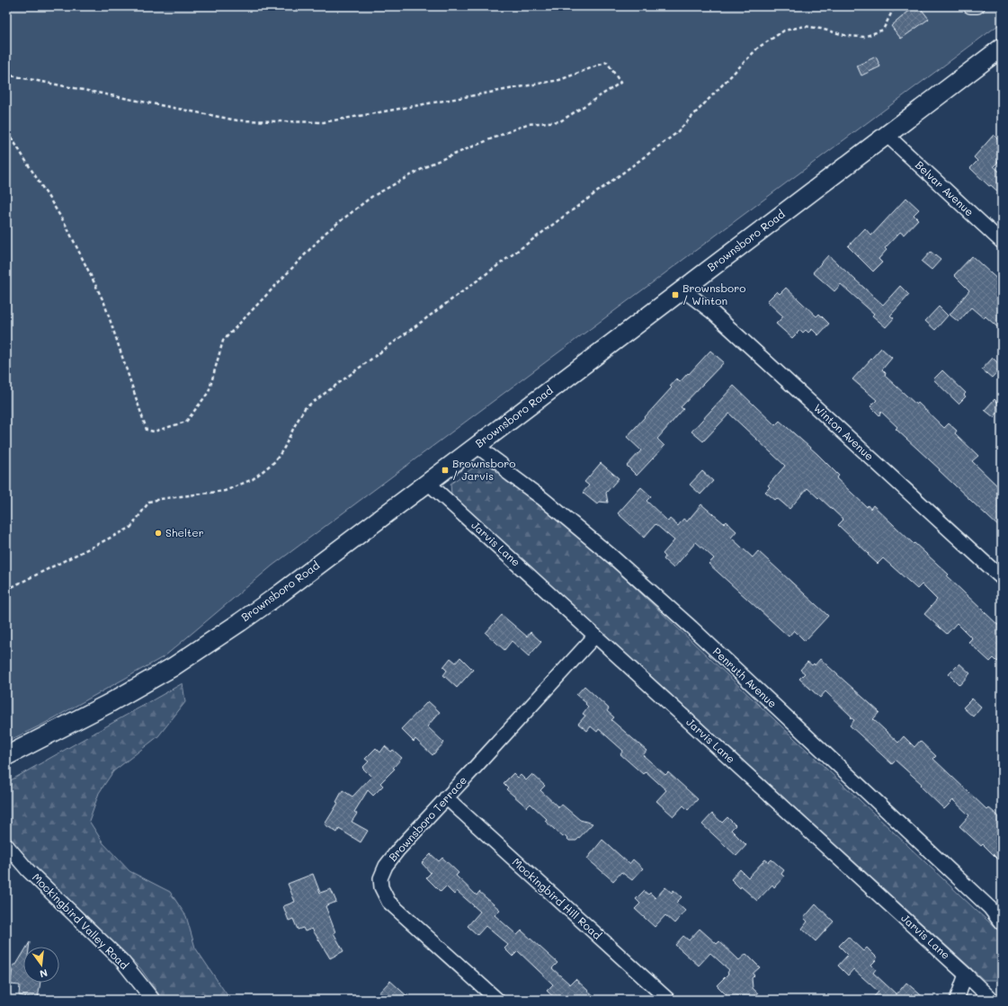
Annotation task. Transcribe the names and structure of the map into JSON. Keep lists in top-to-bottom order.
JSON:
{
  "streets": {
    "main road": ["Brownsboro Road"],
    "street": [
      "Belvar Avenue",
      "Winton Avenue",
      "Jarvis Lane",
      "Penruth Avenue",
      "Brownsboro Terrace",
      "Mockingbird Hill Road",
      "Mockingbird Valley Road"
    ]
  },
  "crossings": [
    ["Belvar Avenue", "Brownsboro Road"],
    ["Brownsboro Road", "Winton Avenue"],
    ["Brownsboro Road", "Jarvis Lane"],
    ["Brownsboro Road", "Penruth Avenue"],
    ["Jarvis Lane", "Brownsboro Terrace"],
    ["Brownsboro Terrace", "Mockingbird Hill Road"]
  ],
  "places": {
    "transit": ["Brownsboro / Winton", "Brownsboro / Jarvis"],
    "other": ["Shelter"]
  },
  "north": "bottom"
}
